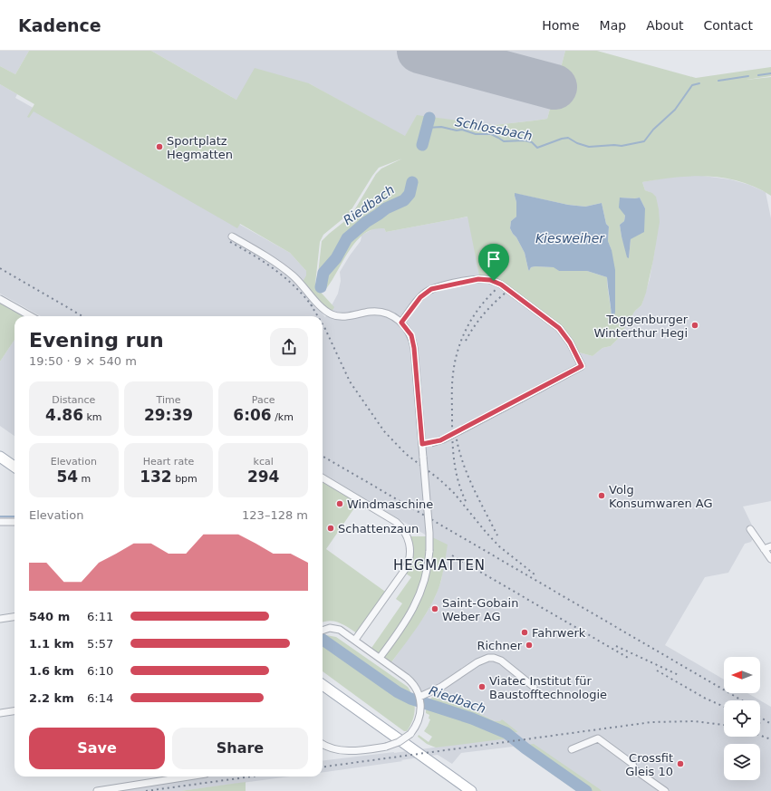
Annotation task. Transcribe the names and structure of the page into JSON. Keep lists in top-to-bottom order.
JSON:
{
  "districts": ["HEGMATTEN"],
  "water": ["Schlossbach", "Riedbach", "Kiesweiher"],
  "places": [
    "Sportplatz Hegmatten",
    "Toggenburger Winterthur Hegi",
    "Volg Konsumwaren AG",
    "Windmaschine",
    "Schattenzaun",
    "Saint-Gobain Weber AG",
    "Fahrwerk",
    "Richner",
    "Viatec Institut für Baustofftechnologie",
    "Crossfit Gleis 10"
  ],
  "north": "left",
  "page": {
    "header": "Kadence",
    "nav": [
      "Home",
      "Map",
      "About",
      "Contact"
    ],
    "heading": ["Evening run", "19:50 · 9 × 540 m"],
    "stats": [
      ["Distance", "4.86 km"],
      ["Time", "29:39"],
      ["Pace", "6:06 /km"],
      ["Elevation", "54 m"],
      ["Heart rate", "132 bpm"],
      ["kcal", "294"]
    ],
    "chart": ["Elevation", "123–128 m"],
    "list": [
      {
        "name": "540 m",
        "note": "6:11"
      },
      {
        "name": "1.1 km",
        "note": "5:57"
      },
      {
        "name": "1.6 km",
        "note": "6:10"
      },
      {
        "name": "2.2 km",
        "note": "6:14"
      }
    ],
    "buttons": ["Save", "Share"]
  }
}
